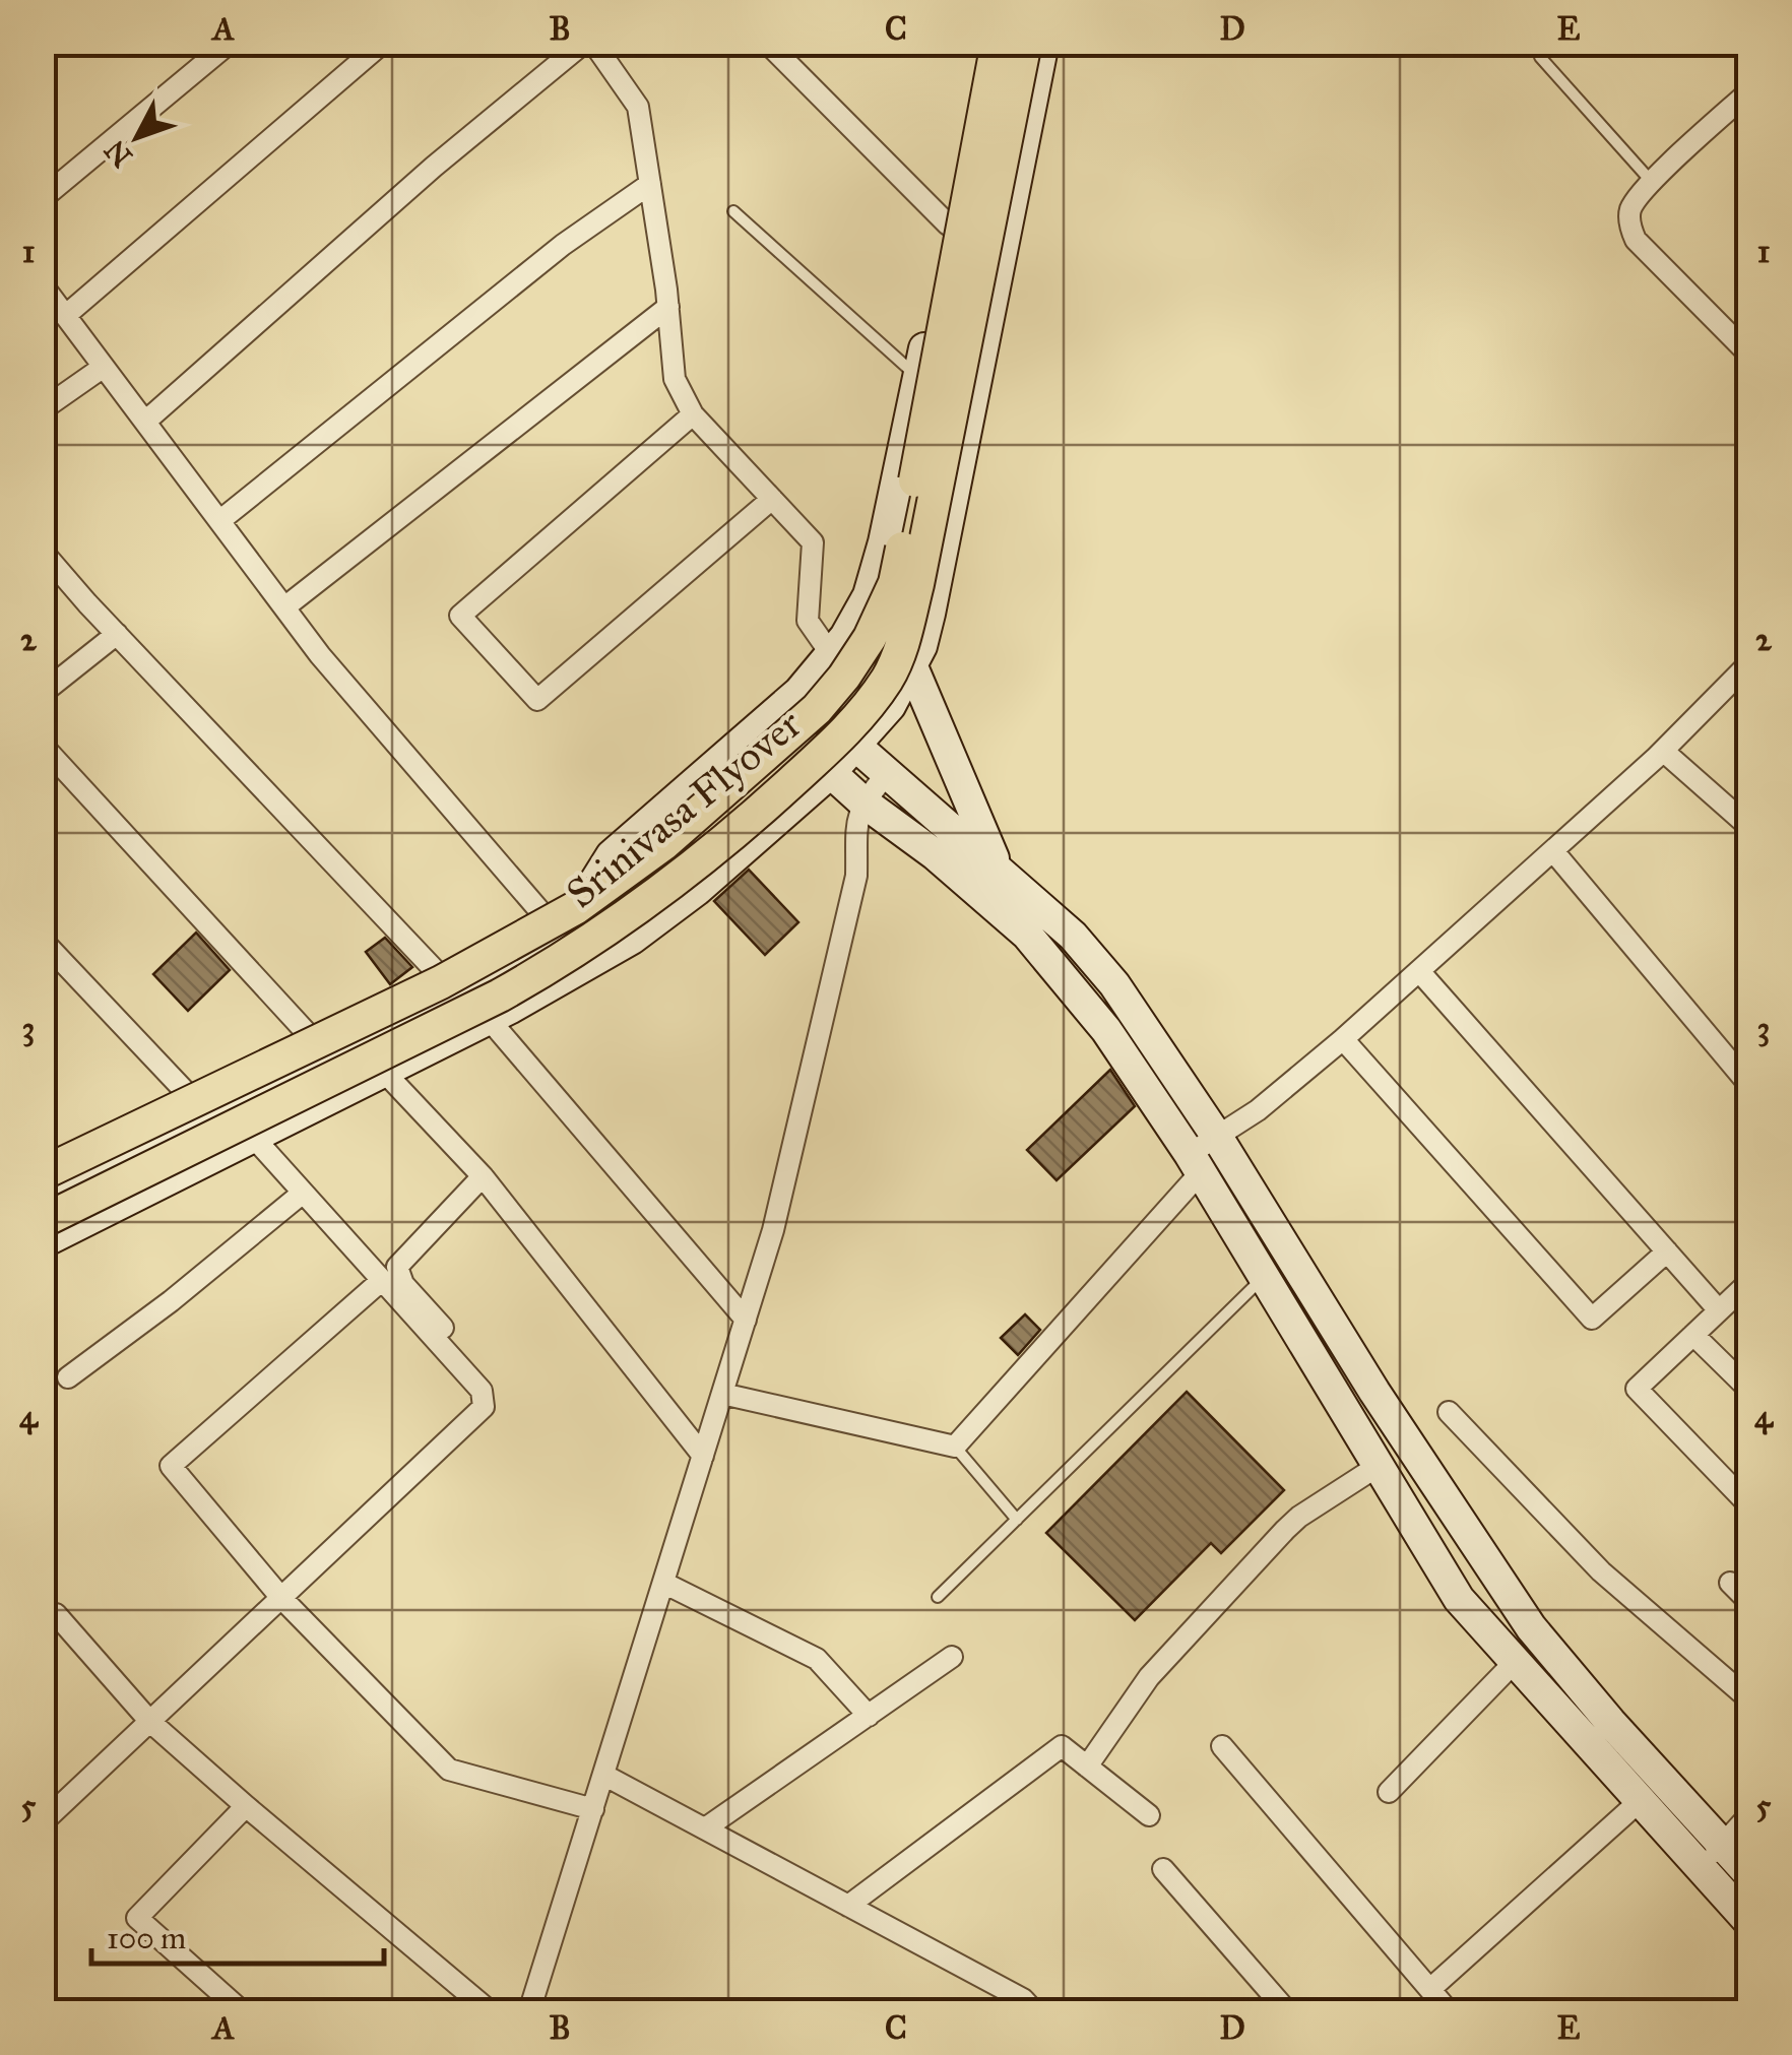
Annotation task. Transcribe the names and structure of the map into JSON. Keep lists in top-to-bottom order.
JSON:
{
  "streets": {
    "main road": ["Srinivasa Flyover"]
  },
  "scale_bar": "100 m",
  "north": "bottom left",
  "grid": {
    "columns": [
      "A",
      "B",
      "C",
      "D",
      "E"
    ],
    "rows": [
      "1",
      "2",
      "3",
      "4",
      "5"
    ]
  }
}
